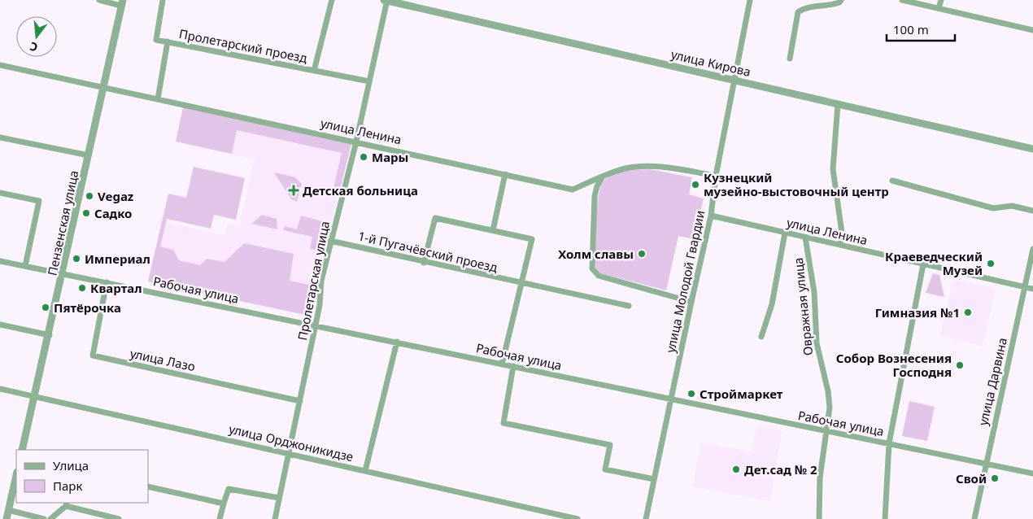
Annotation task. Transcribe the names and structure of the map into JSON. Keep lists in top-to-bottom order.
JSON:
{
  "streets": {
    "street": [
      "Пролетарский проезд",
      "улица Кирова",
      "улица Ленина",
      "Пензенская улица",
      "1-й Пугачёвский проезд",
      "Пролетарская улица",
      "улица Молодой Гвардии",
      "Рабочая улица",
      "Овражная улица",
      "улица Лазо",
      "улица Дарвина",
      "улица Орджоникидзе"
    ]
  },
  "crossings": [
    ["Пролетарский проезд", "улица Ленина"],
    ["Пролетарский проезд", "Пролетарская улица"],
    ["улица Кирова", "Пролетарская улица"],
    ["улица Кирова", "улица Молодой Гвардии"],
    ["улица Ленина", "Пензенская улица"],
    ["улица Ленина", "Пролетарская улица"],
    ["улица Ленина", "улица Молодой Гвардии"],
    ["улица Ленина", "Овражная улица"],
    ["улица Ленина", "улица Дарвина"],
    ["Пензенская улица", "Рабочая улица"],
    ["Пензенская улица", "улица Орджоникидзе"],
    ["1-й Пугачёвский проезд", "Пролетарская улица"],
    ["Пролетарская улица", "Рабочая улица"],
    ["Пролетарская улица", "улица Лазо"],
    ["Пролетарская улица", "улица Орджоникидзе"],
    ["улица Молодой Гвардии", "Рабочая улица"],
    ["Рабочая улица", "Овражная улица"],
    ["Рабочая улица", "улица Лазо"],
    ["Рабочая улица", "улица Дарвина"]
  ],
  "places": {
    "other": [
      "Мары",
      "Кузнецкий музейно-выстовочный центр",
      "Vegaz",
      "Садко",
      "Холм славы",
      "Империал",
      "Краеведческий Музей",
      "Квартал",
      "Пятёрочка",
      "Гимназия №1",
      "Собор Вознесения Господня",
      "Строймаркет",
      "Дет.сад № 2",
      "Свой"
    ],
    "health": ["Детская больница"]
  },
  "legend": ["Улица", "Парк"],
  "scale_bar": "100 m",
  "north": "bottom"
}
